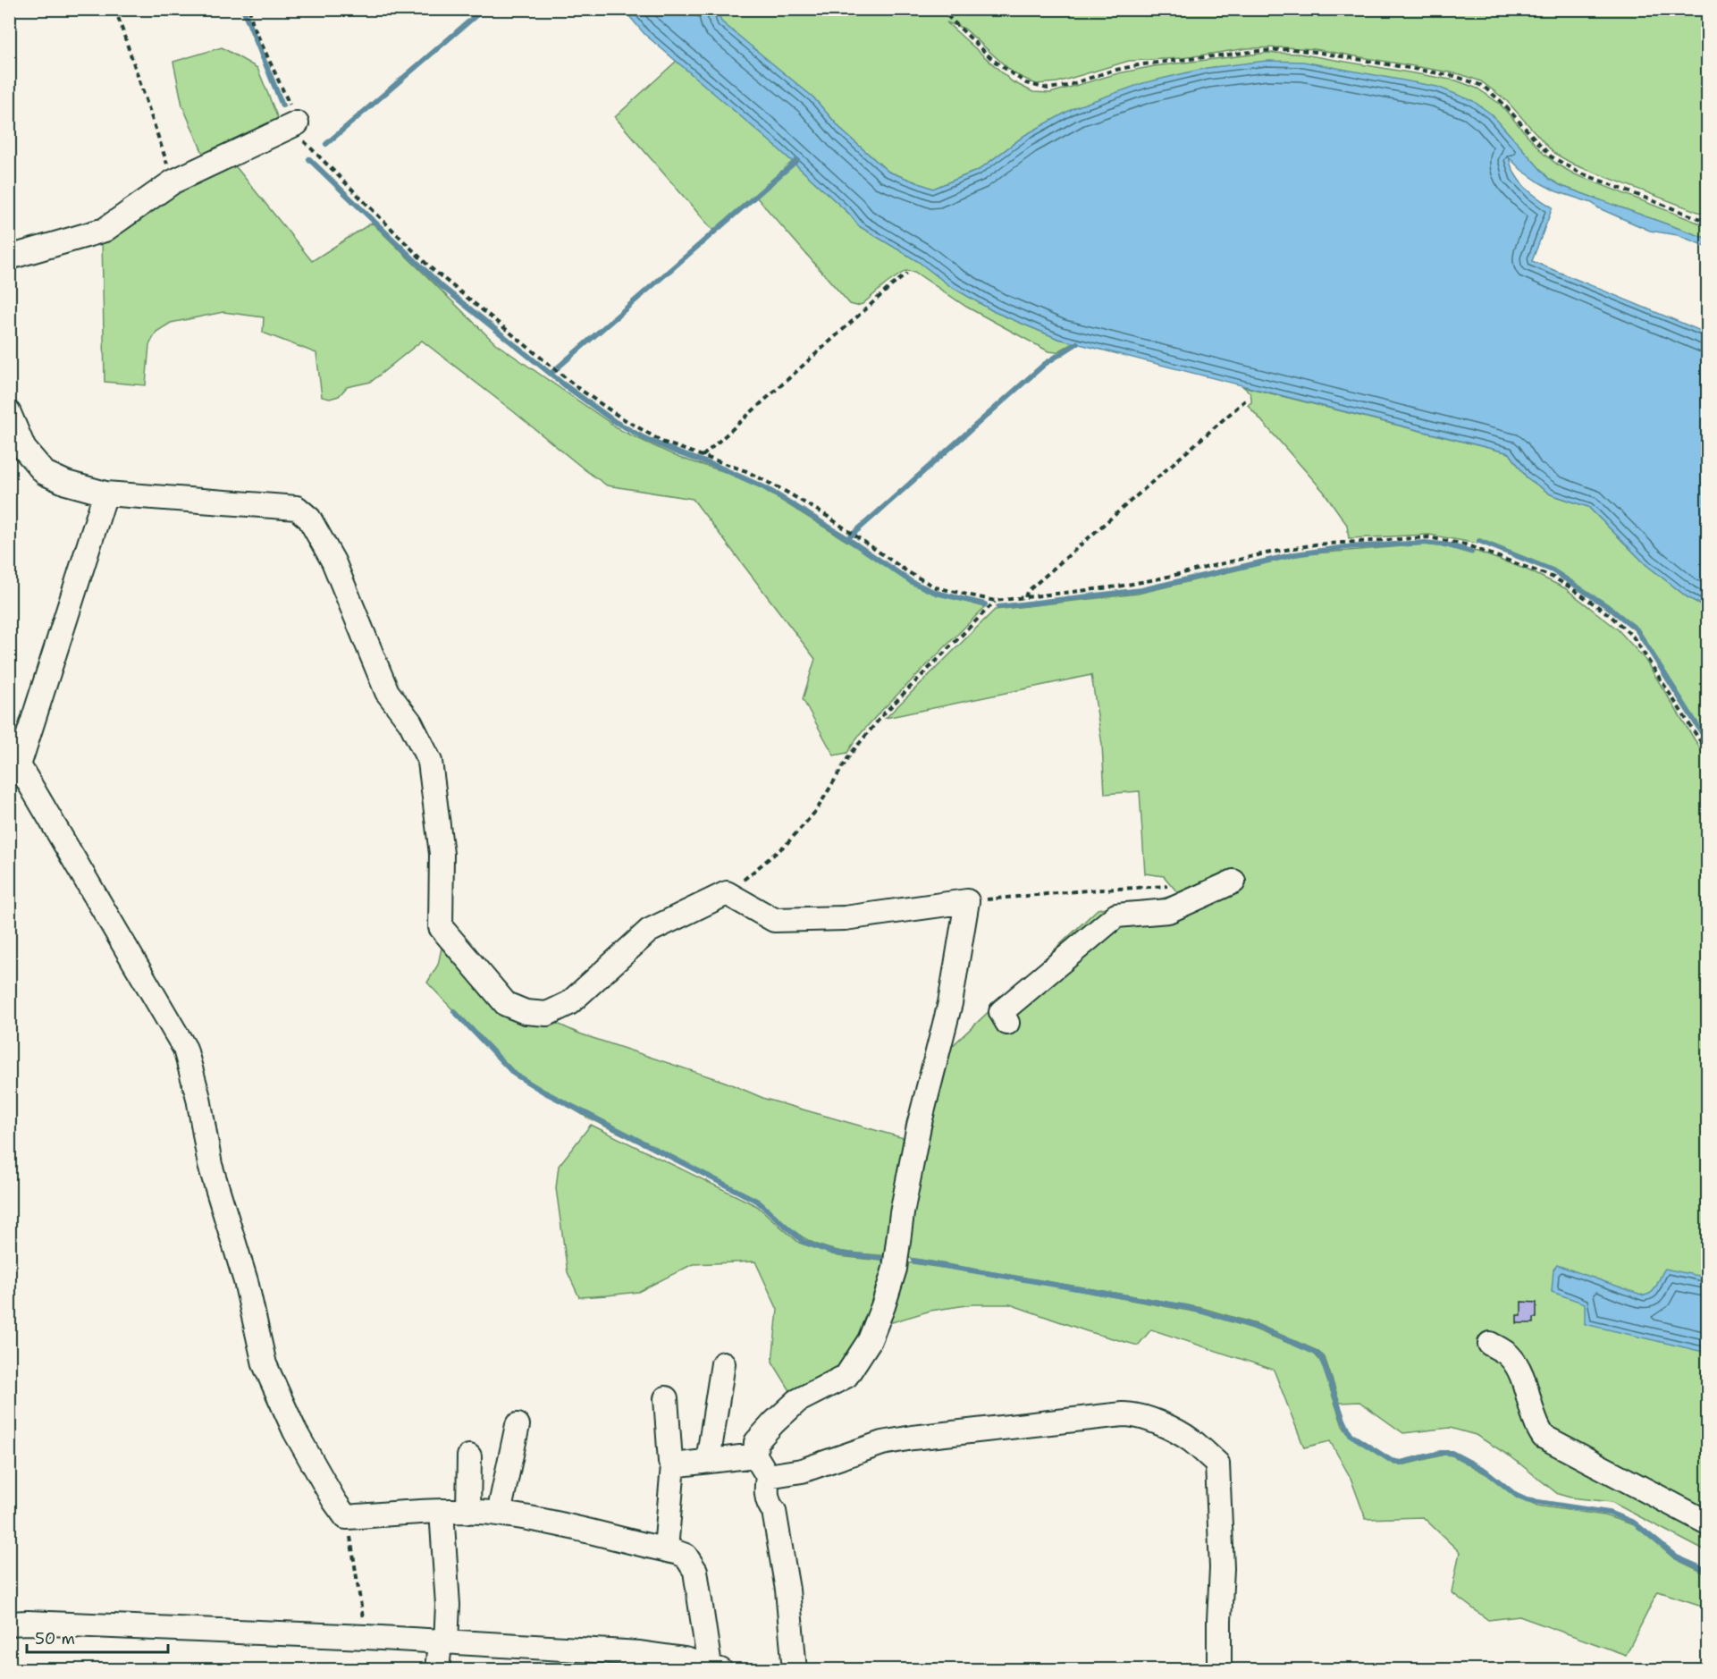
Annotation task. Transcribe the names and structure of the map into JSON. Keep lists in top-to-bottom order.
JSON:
{
  "scale_bar": "50 m"
}
